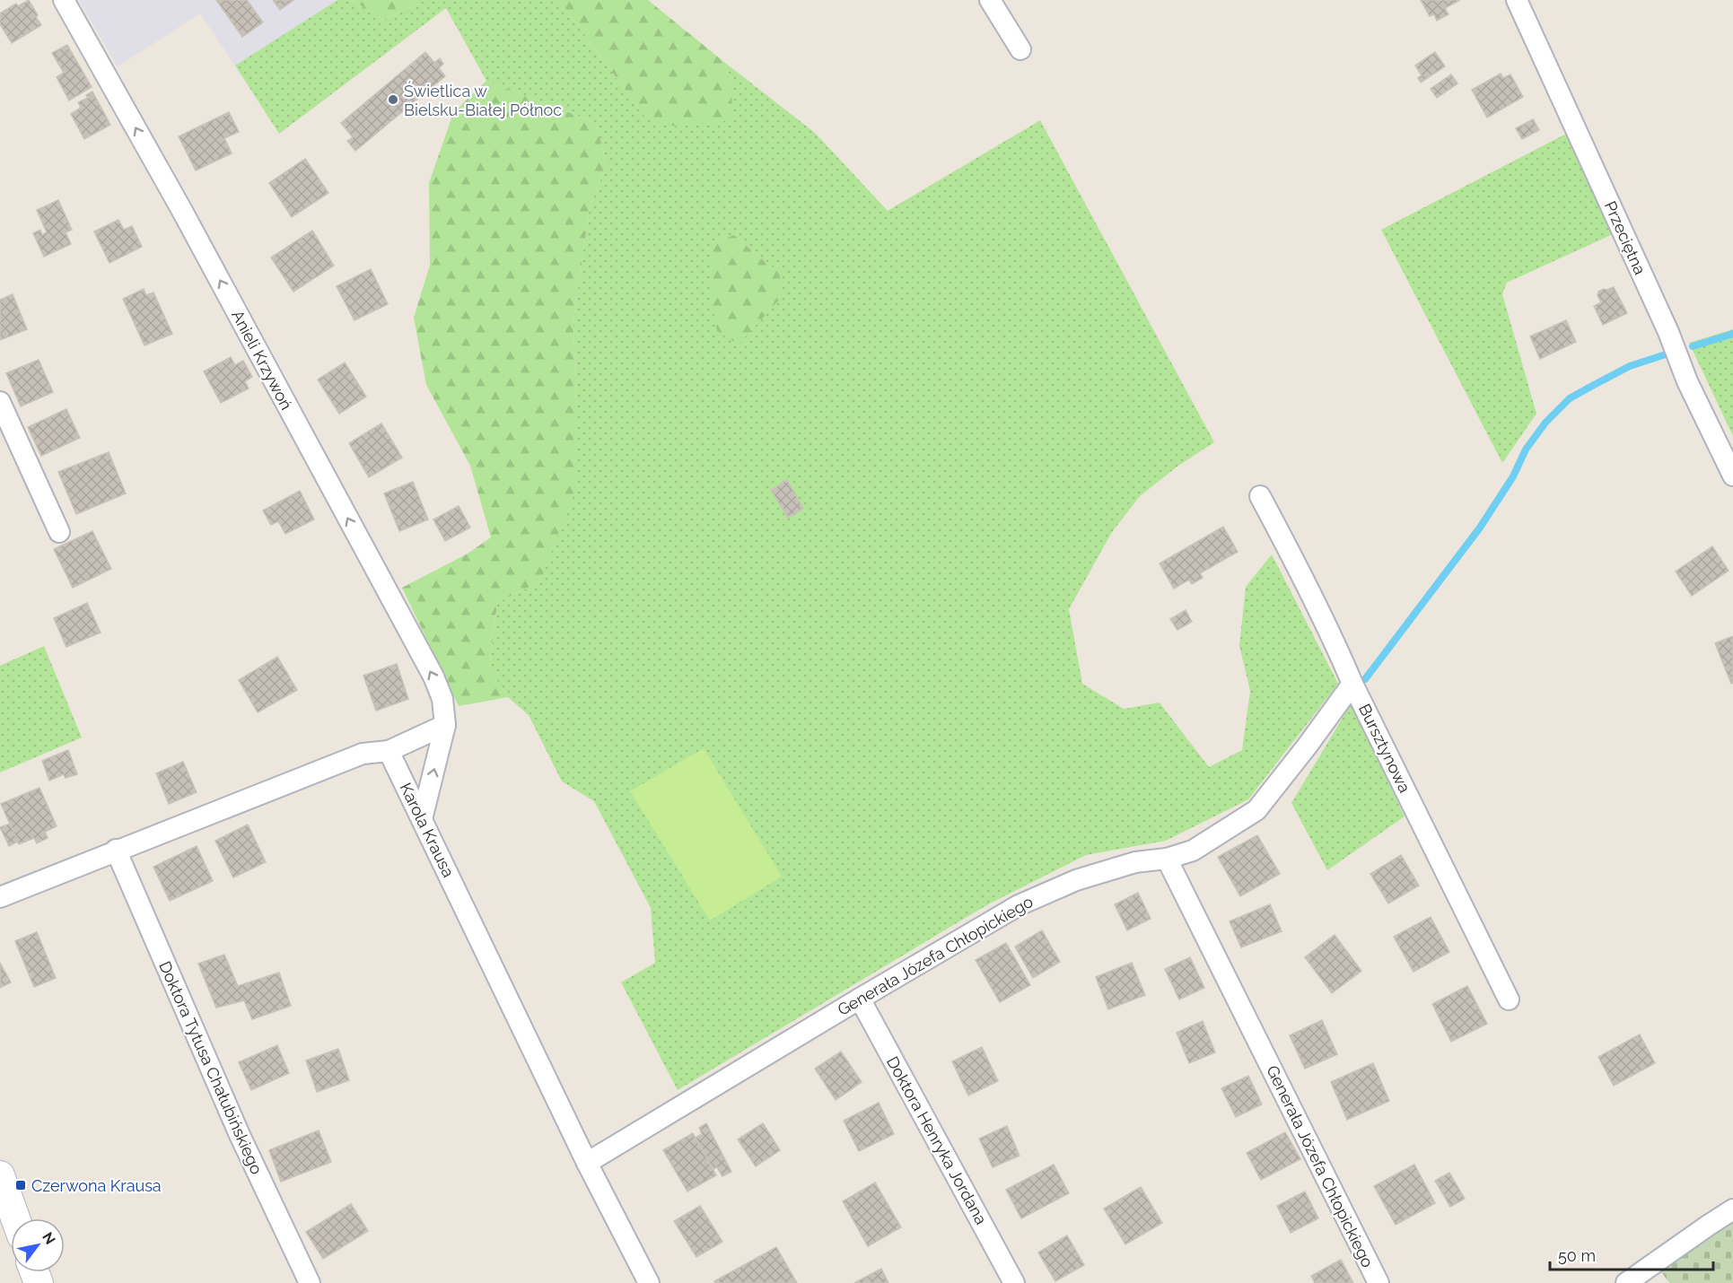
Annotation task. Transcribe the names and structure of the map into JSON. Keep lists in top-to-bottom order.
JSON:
{
  "streets": {
    "street": [
      "Przeciętna",
      "Anieli Krzywoń",
      "Bursztynowa",
      "Karola Krausa",
      "Generała Józefa Chłopickiego",
      "Doktora Tytusa Chałubińskiego",
      "Doktora Henryka Jordana"
    ]
  },
  "crossings": [
    ["Anieli Krzywoń", "Karola Krausa"],
    ["Karola Krausa", "Generała Józefa Chłopickiego"],
    ["Generała Józefa Chłopickiego", "Doktora Henryka Jordana"]
  ],
  "one_way": ["Anieli Krzywoń"],
  "places": {
    "other": ["Świetlica w Bielsku-Białej Północ"],
    "transit": ["Czerwona Krausa"]
  },
  "scale_bar": "50 m",
  "north": "top right"
}
